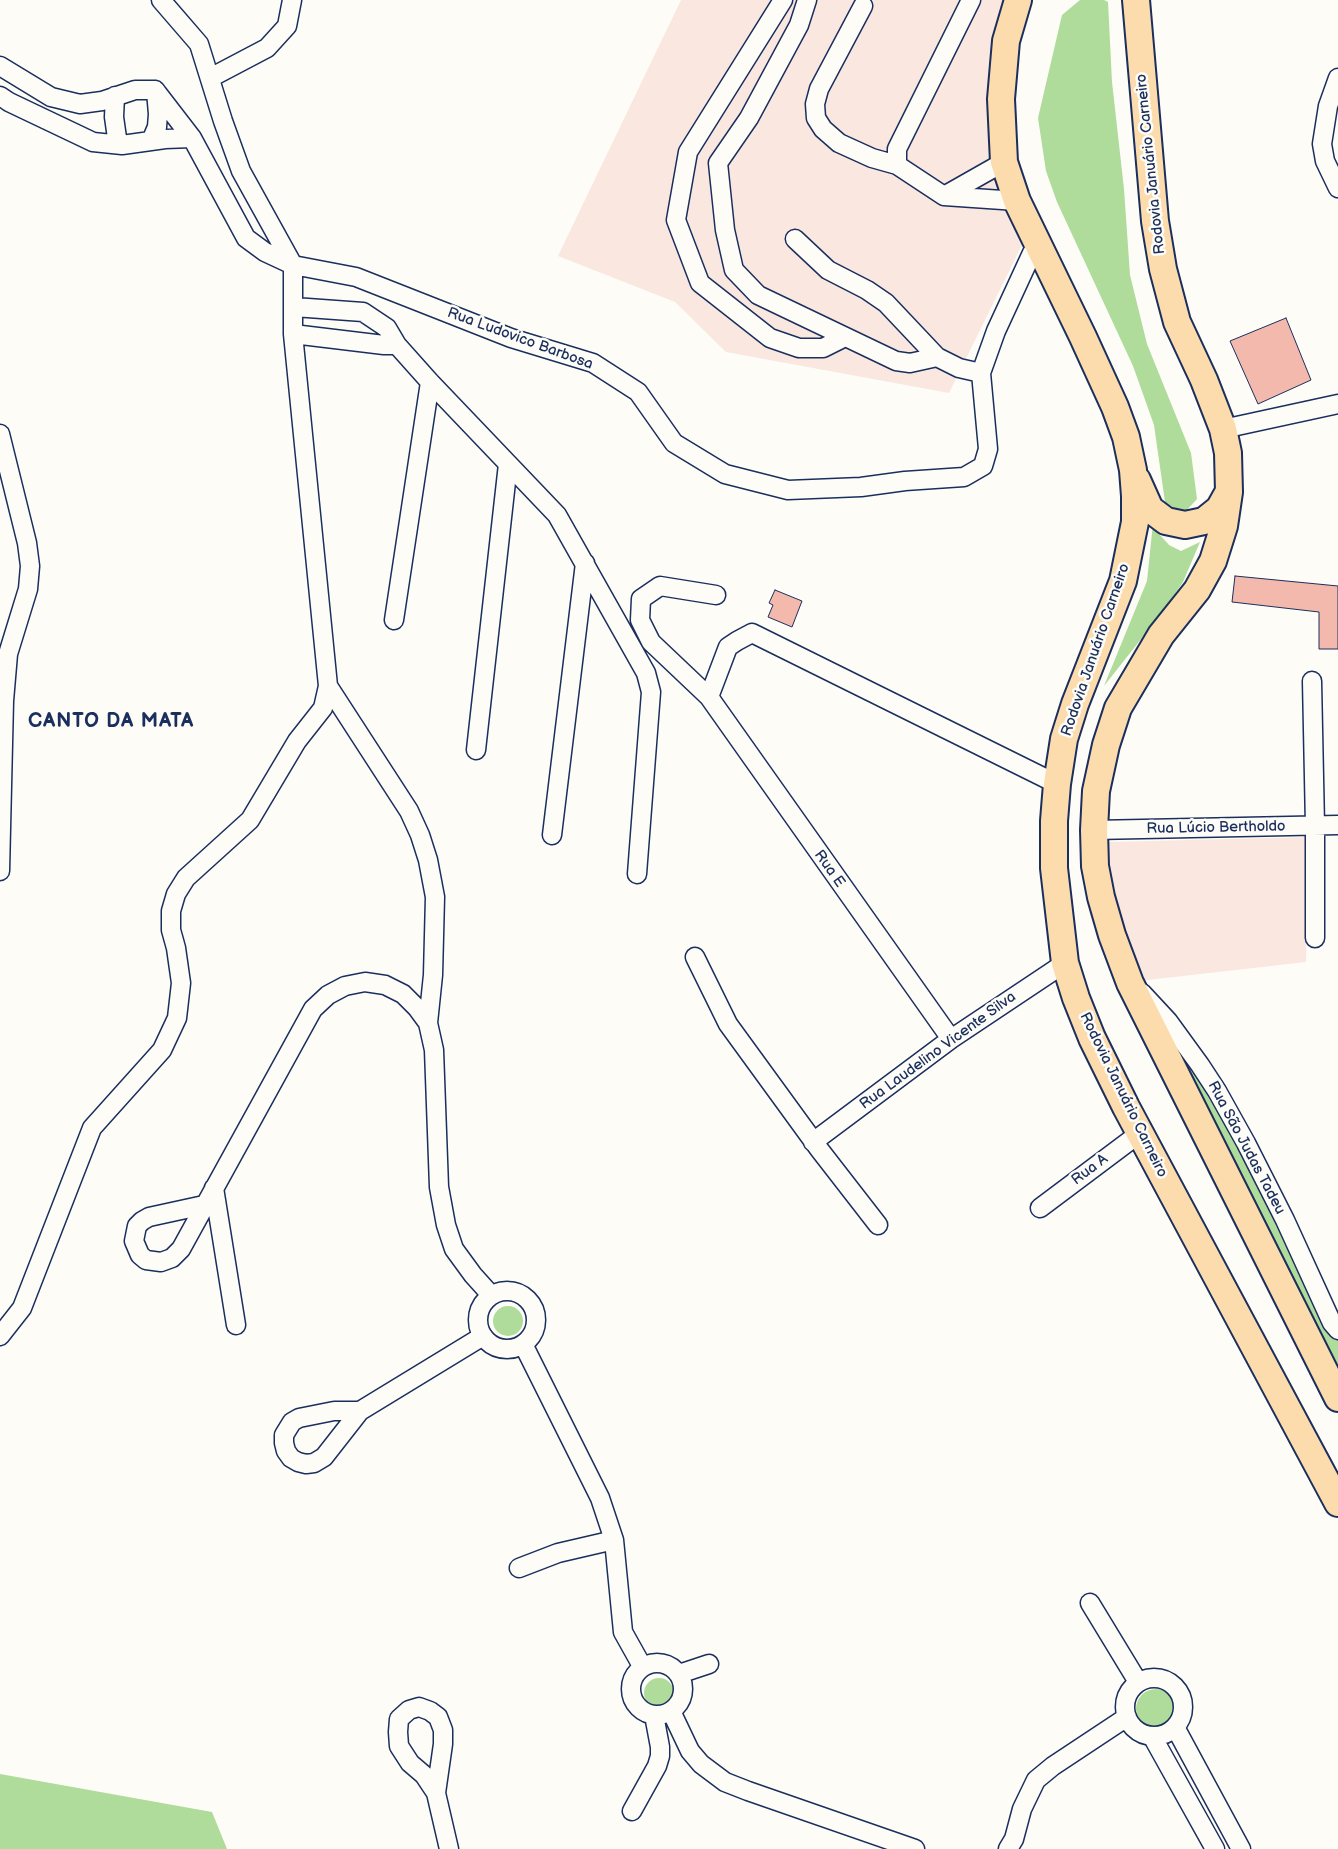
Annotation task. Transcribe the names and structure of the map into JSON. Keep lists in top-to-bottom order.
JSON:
{
  "streets": {
    "highway": ["Rodovia Januário Carneiro"],
    "street": [
      "Rua Ludovico Barbosa",
      "Rua Lúcio Bertholdo",
      "Rua E",
      "Rua Laudelino Vicente Silva",
      "Rua São Judas Tadeu",
      "Rua A"
    ]
  },
  "crossings": [
    ["Rodovia Januário Carneiro", "Rua Ludovico Barbosa"],
    ["Rodovia Januário Carneiro", "Rua Lúcio Bertholdo"],
    ["Rodovia Januário Carneiro", "Rua Laudelino Vicente Silva"],
    ["Rodovia Januário Carneiro", "Rua São Judas Tadeu"],
    ["Rodovia Januário Carneiro", "Rua A"],
    ["Rua E", "Rua Laudelino Vicente Silva"]
  ],
  "districts": ["CANTO DA MATA"]
}
